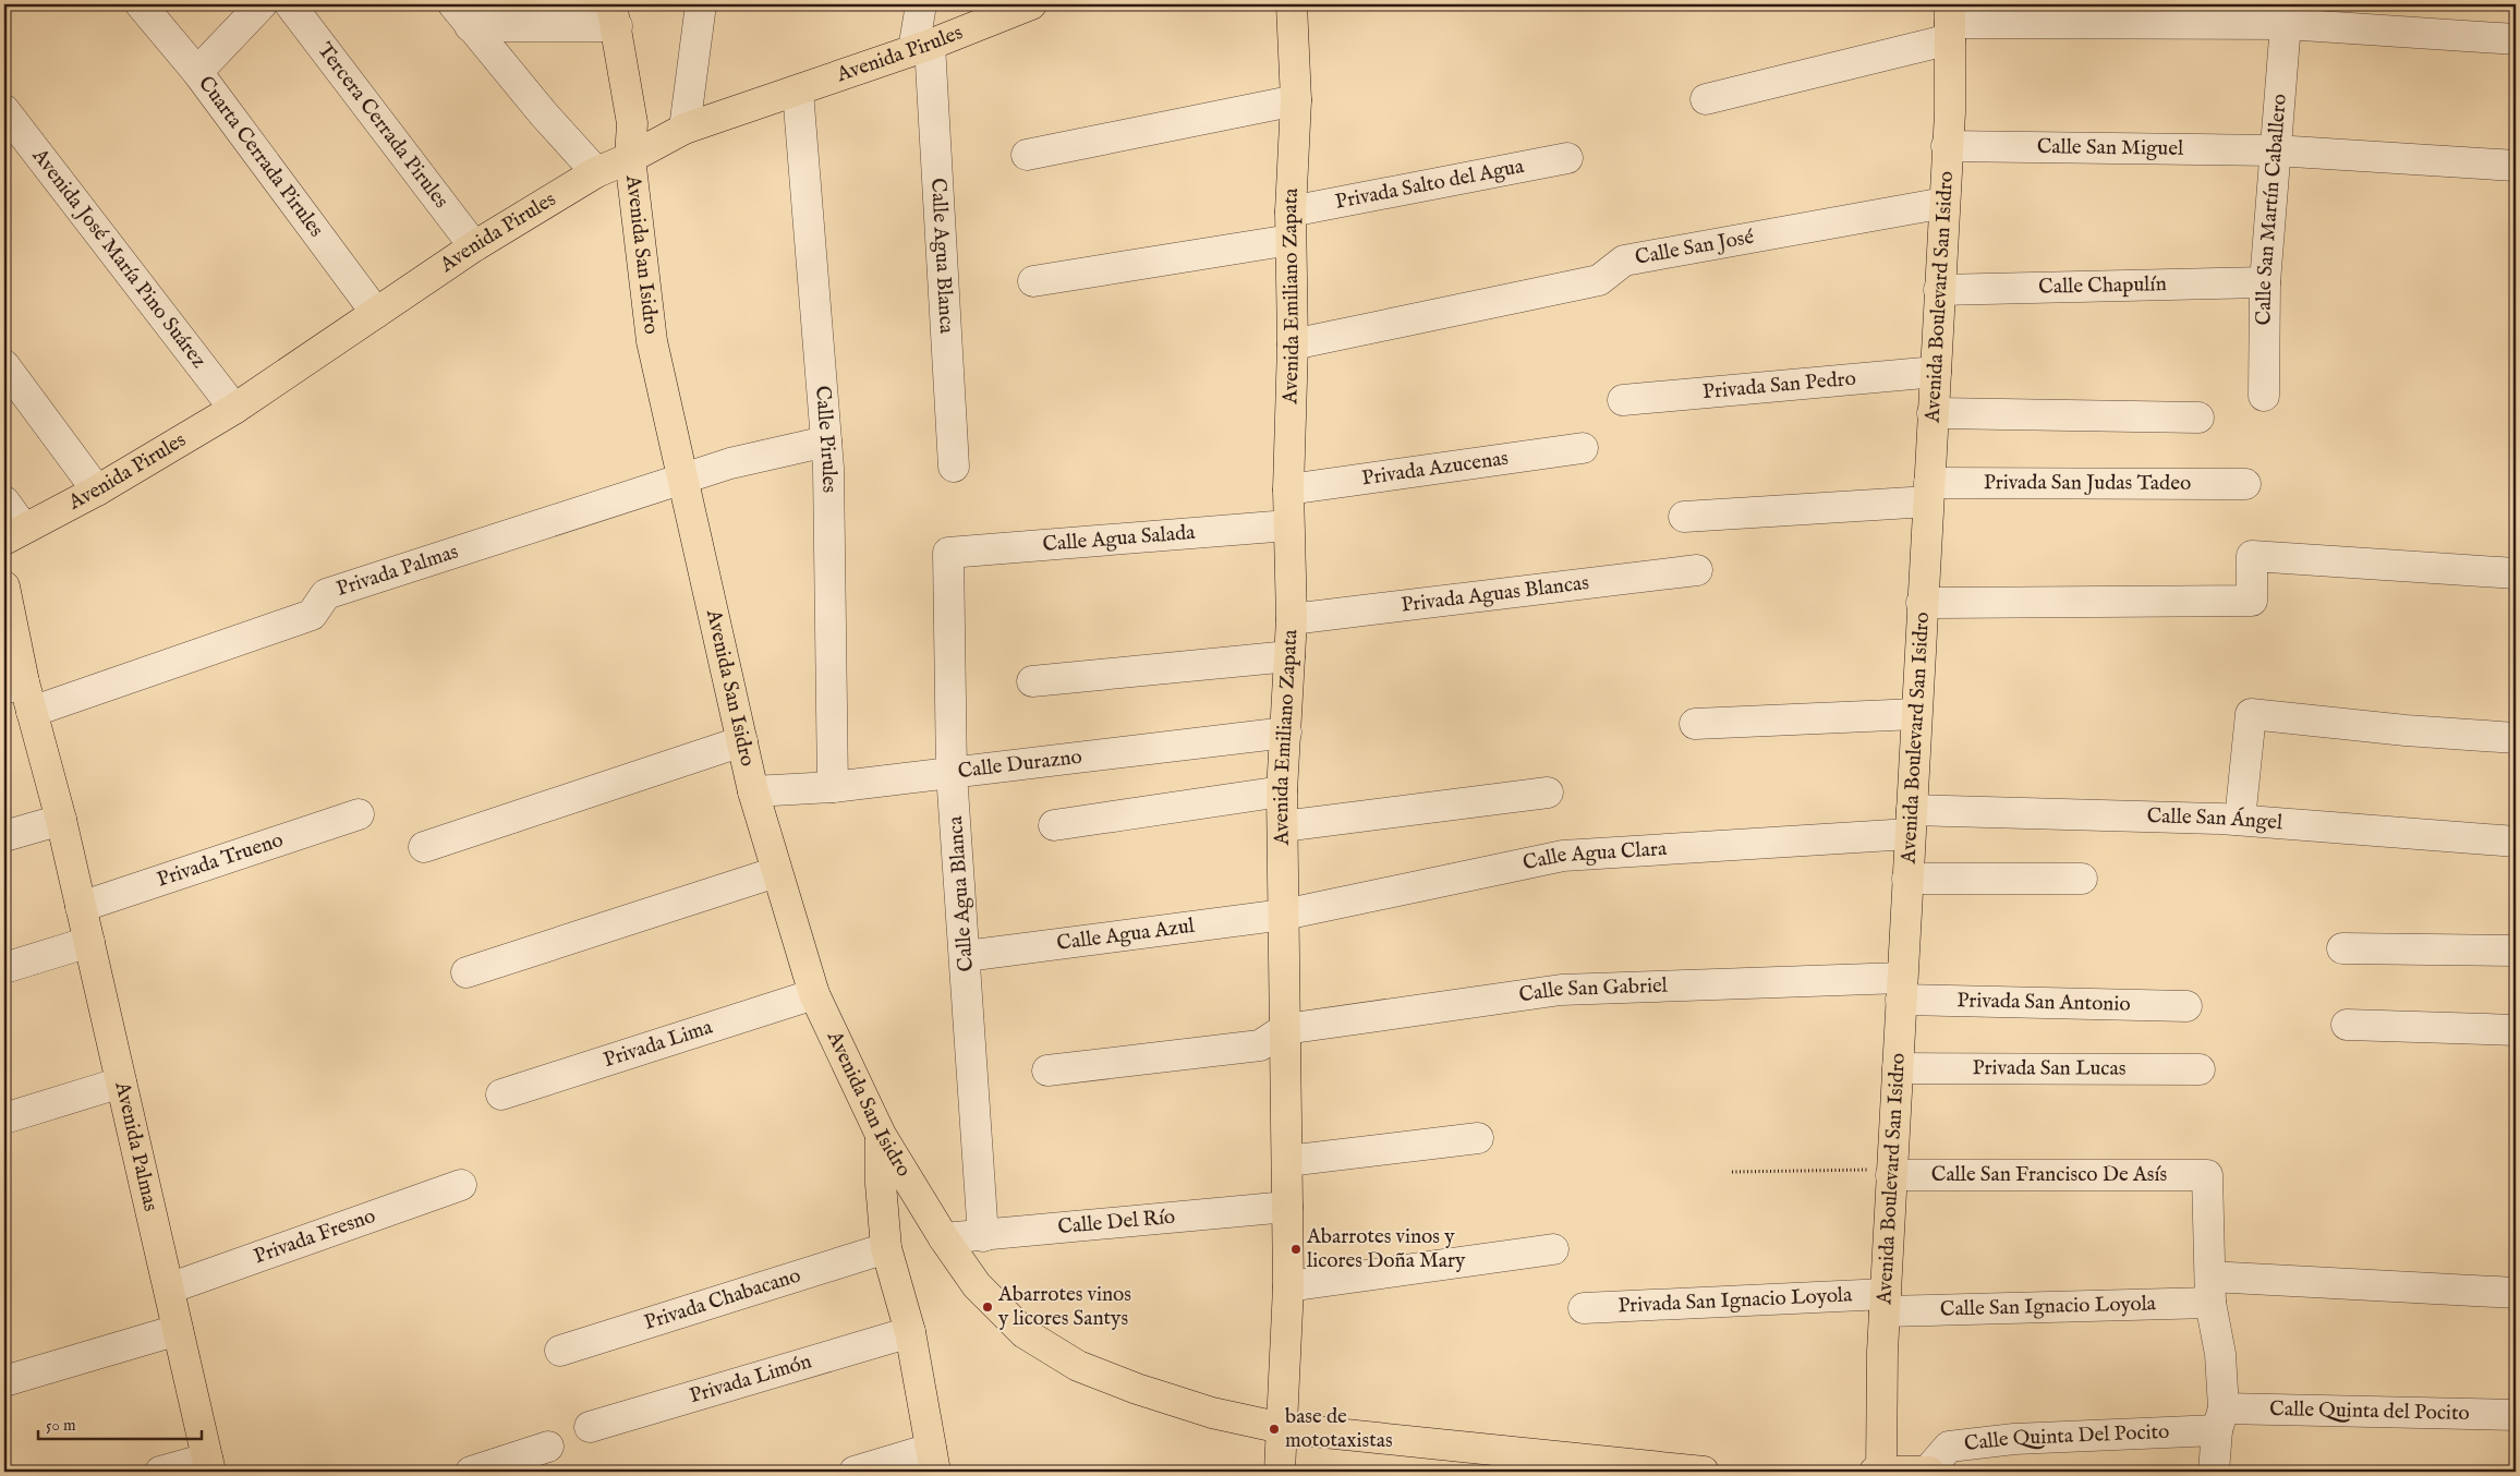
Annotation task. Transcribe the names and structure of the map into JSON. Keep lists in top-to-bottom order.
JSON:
{
  "streets": {
    "main road": [
      "Avenida Pirules",
      "Avenida San Isidro",
      "Avenida Emiliano Zapata",
      "Avenida Boulevard San Isidro",
      "Avenida Palmas"
    ],
    "street": [
      "Tercera Cerrada Pirules",
      "Calle San Miguel",
      "Cuarta Cerrada Pirules",
      "Privada Salto del Agua",
      "Calle San Martín Caballero",
      "Calle San José",
      "Calle Agua Blanca",
      "Avenida José María Pino Suárez",
      "Calle Chapulín",
      "Privada San Pedro",
      "Calle Pirules",
      "Privada Azucenas",
      "Privada San Judas Tadeo",
      "Calle Agua Salada",
      "Privada Palmas",
      "Privada Aguas Blancas",
      "Calle Durazno",
      "Calle San Ángel",
      "Calle Agua Clara",
      "Privada Trueno",
      "Calle Agua Azul",
      "Calle San Gabriel",
      "Privada San Antonio",
      "Privada Lima",
      "Privada San Lucas",
      "Calle San Francisco De Asís",
      "Calle Del Río",
      "Privada Fresno",
      "Privada Chabacano",
      "Privada San Ignacio Loyola",
      "Calle San Ignacio Loyola",
      "Privada Limón",
      "Calle Quinta del Pocito",
      "Calle Quinta Del Pocito"
    ]
  },
  "crossings": [
    ["Avenida Pirules", "Tercera Cerrada Pirules"],
    ["Avenida Pirules", "Cuarta Cerrada Pirules"],
    ["Avenida Pirules", "Avenida San Isidro"],
    ["Avenida Pirules", "Calle Agua Blanca"],
    ["Avenida Pirules", "Avenida José María Pino Suárez"],
    ["Avenida Pirules", "Calle Pirules"],
    ["Calle San Miguel", "Calle San Martín Caballero"],
    ["Calle San Miguel", "Avenida Boulevard San Isidro"],
    ["Privada Salto del Agua", "Avenida Emiliano Zapata"],
    ["Calle San Martín Caballero", "Calle Chapulín"],
    ["Calle San José", "Avenida Emiliano Zapata"],
    ["Calle San José", "Avenida Boulevard San Isidro"],
    ["Avenida San Isidro", "Avenida Emiliano Zapata"],
    ["Avenida San Isidro", "Privada Palmas"],
    ["Avenida San Isidro", "Calle Durazno"],
    ["Avenida San Isidro", "Privada Lima"],
    ["Avenida San Isidro", "Calle Del Río"],
    ["Calle Agua Blanca", "Calle Agua Salada"],
    ["Calle Agua Blanca", "Calle Durazno"],
    ["Calle Agua Blanca", "Calle Agua Azul"],
    ["Calle Agua Blanca", "Calle Del Río"],
    ["Calle Chapulín", "Avenida Boulevard San Isidro"],
    ["Avenida Emiliano Zapata", "Privada Azucenas"],
    ["Avenida Emiliano Zapata", "Calle Agua Salada"],
    ["Avenida Emiliano Zapata", "Privada Aguas Blancas"],
    ["Avenida Emiliano Zapata", "Calle Durazno"],
    ["Avenida Emiliano Zapata", "Calle Agua Clara"],
    ["Avenida Emiliano Zapata", "Calle Agua Azul"],
    ["Avenida Emiliano Zapata", "Calle San Gabriel"],
    ["Avenida Emiliano Zapata", "Calle Del Río"],
    ["Avenida Boulevard San Isidro", "Privada San Pedro"],
    ["Avenida Boulevard San Isidro", "Privada San Judas Tadeo"],
    ["Avenida Boulevard San Isidro", "Calle San Ángel"],
    ["Avenida Boulevard San Isidro", "Calle Agua Clara"],
    ["Avenida Boulevard San Isidro", "Calle San Gabriel"],
    ["Avenida Boulevard San Isidro", "Privada San Antonio"],
    ["Avenida Boulevard San Isidro", "Privada San Lucas"],
    ["Avenida Boulevard San Isidro", "Calle San Francisco De Asís"],
    ["Avenida Boulevard San Isidro", "Privada San Ignacio Loyola"],
    ["Avenida Boulevard San Isidro", "Calle San Ignacio Loyola"],
    ["Calle Pirules", "Privada Palmas"],
    ["Calle Pirules", "Calle Durazno"],
    ["Privada Palmas", "Avenida Palmas"],
    ["Calle San Ángel", "Calle Agua Clara"],
    ["Calle Agua Clara", "Calle Agua Azul"],
    ["Privada Trueno", "Avenida Palmas"],
    ["Calle San Gabriel", "Privada San Antonio"],
    ["Avenida Palmas", "Privada Fresno"],
    ["Calle San Francisco De Asís", "Calle San Ignacio Loyola"],
    ["Privada San Ignacio Loyola", "Calle San Ignacio Loyola"],
    ["Calle Quinta del Pocito", "Calle Quinta Del Pocito"]
  ],
  "places": ["Abarrotes vinos y licores Doña Mary", "Abarrotes vinos y licores Santys", "base de mototaxistas"],
  "scale_bar": "50 m"
}
